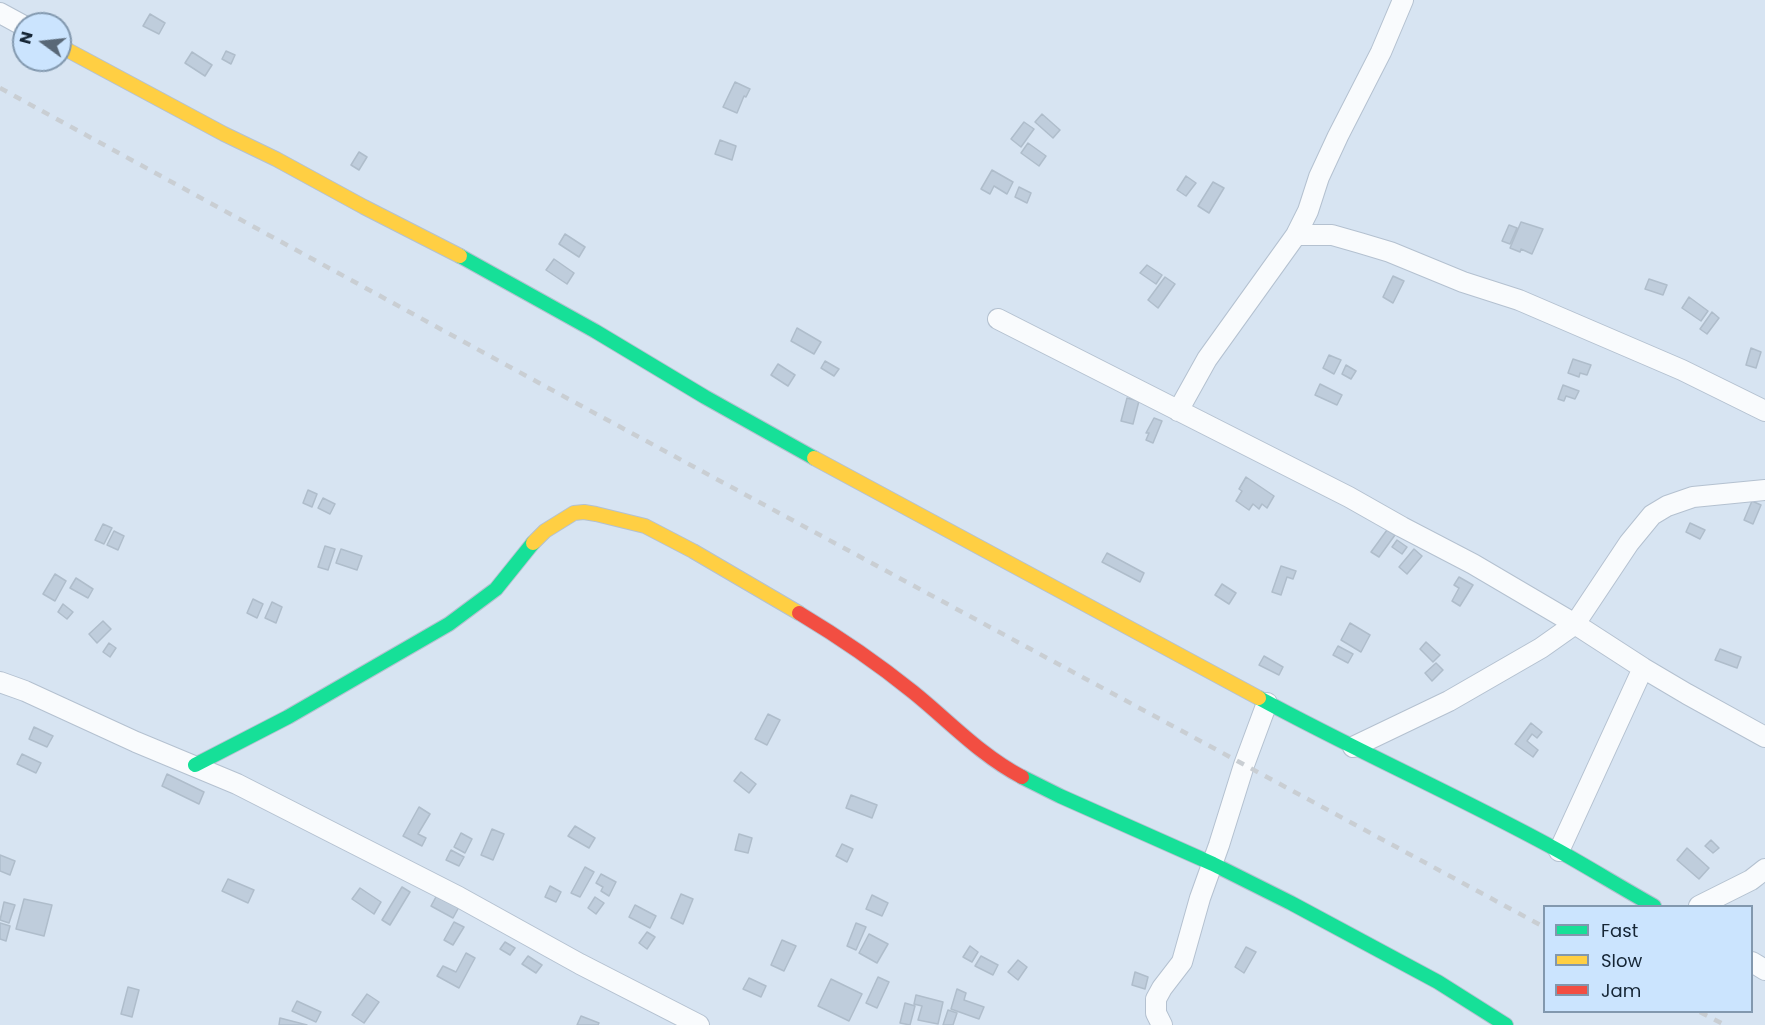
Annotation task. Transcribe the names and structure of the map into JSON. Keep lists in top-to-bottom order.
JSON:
{
  "legend": ["Fast", "Slow", "Jam"],
  "north": "left"
}
